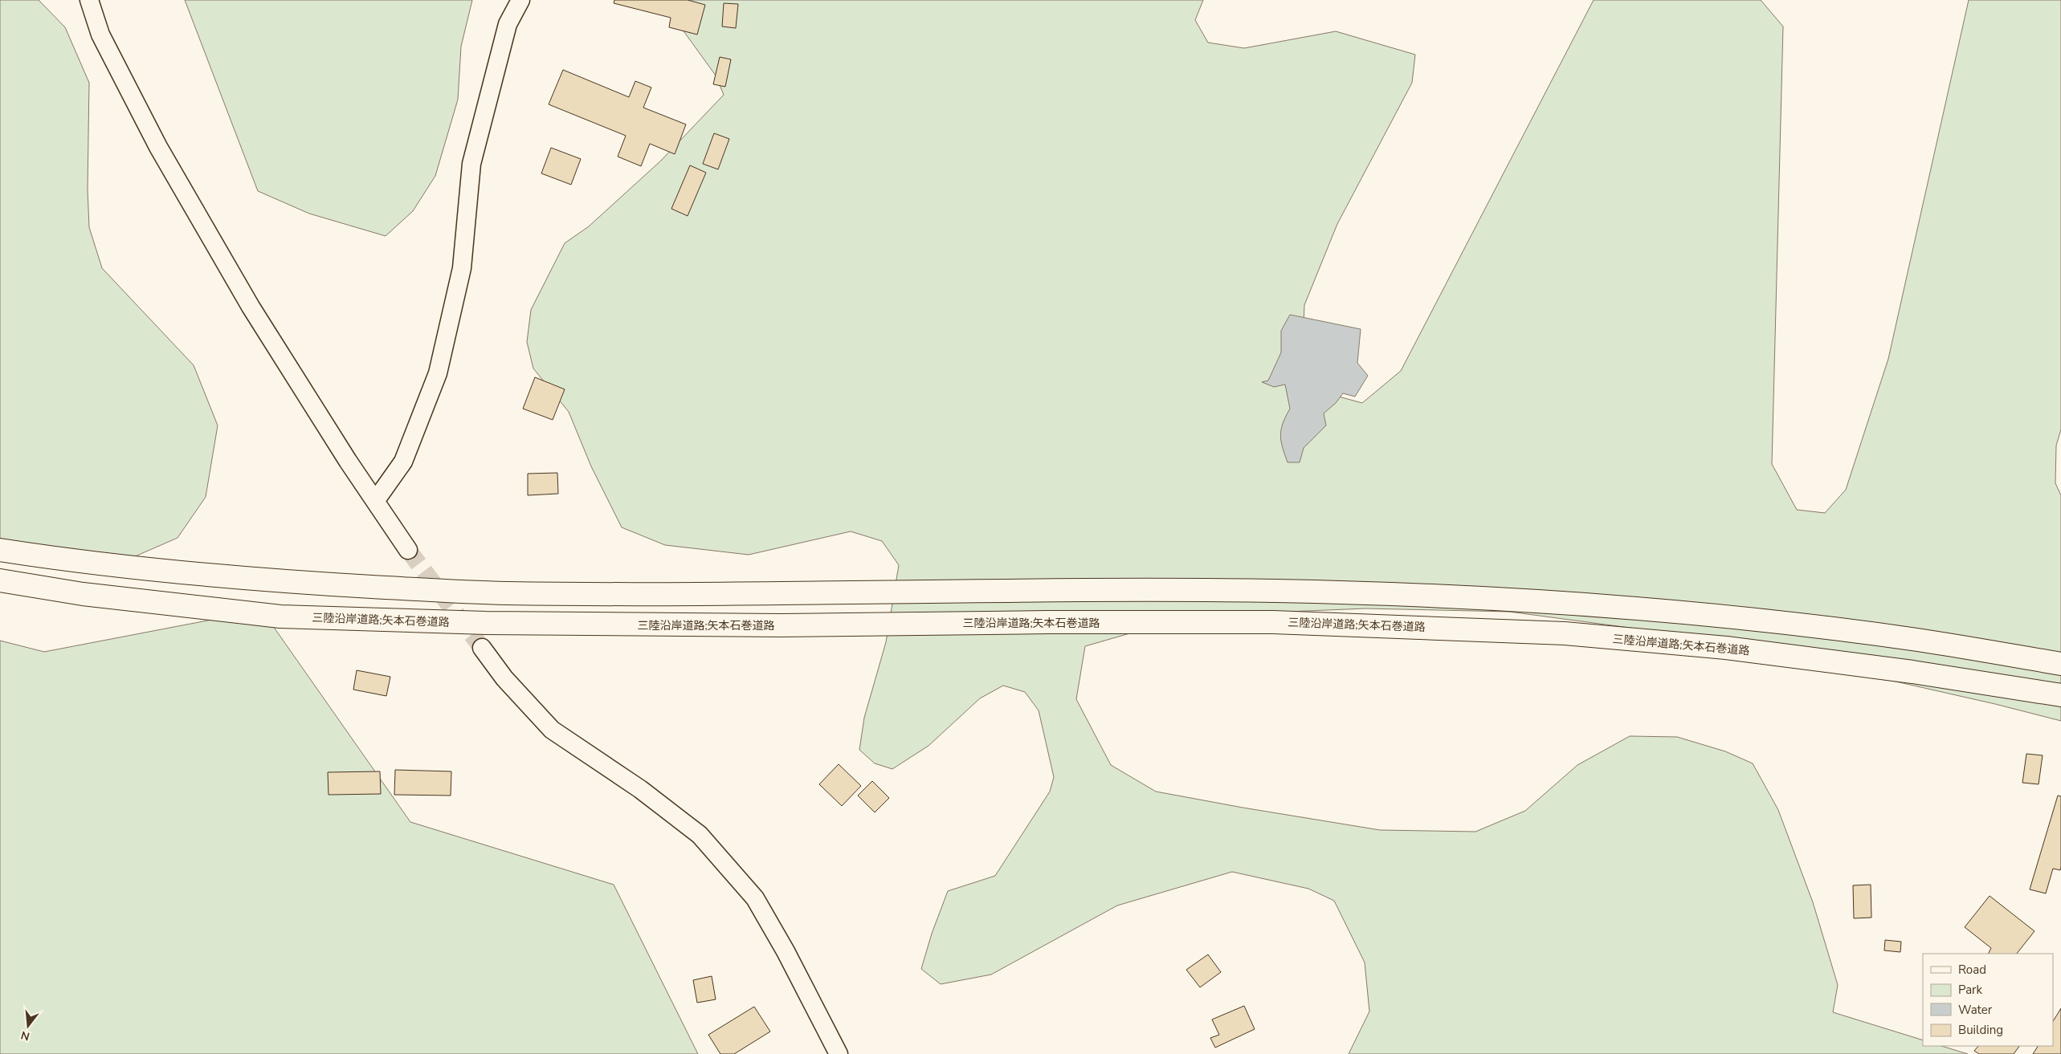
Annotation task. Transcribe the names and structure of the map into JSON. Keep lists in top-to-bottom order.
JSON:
{
  "streets": {
    "highway": ["三陸沿岸道路;矢本石巻道路"]
  },
  "legend": [
    "Road",
    "Park",
    "Water",
    "Building"
  ],
  "north": "bottom"
}
